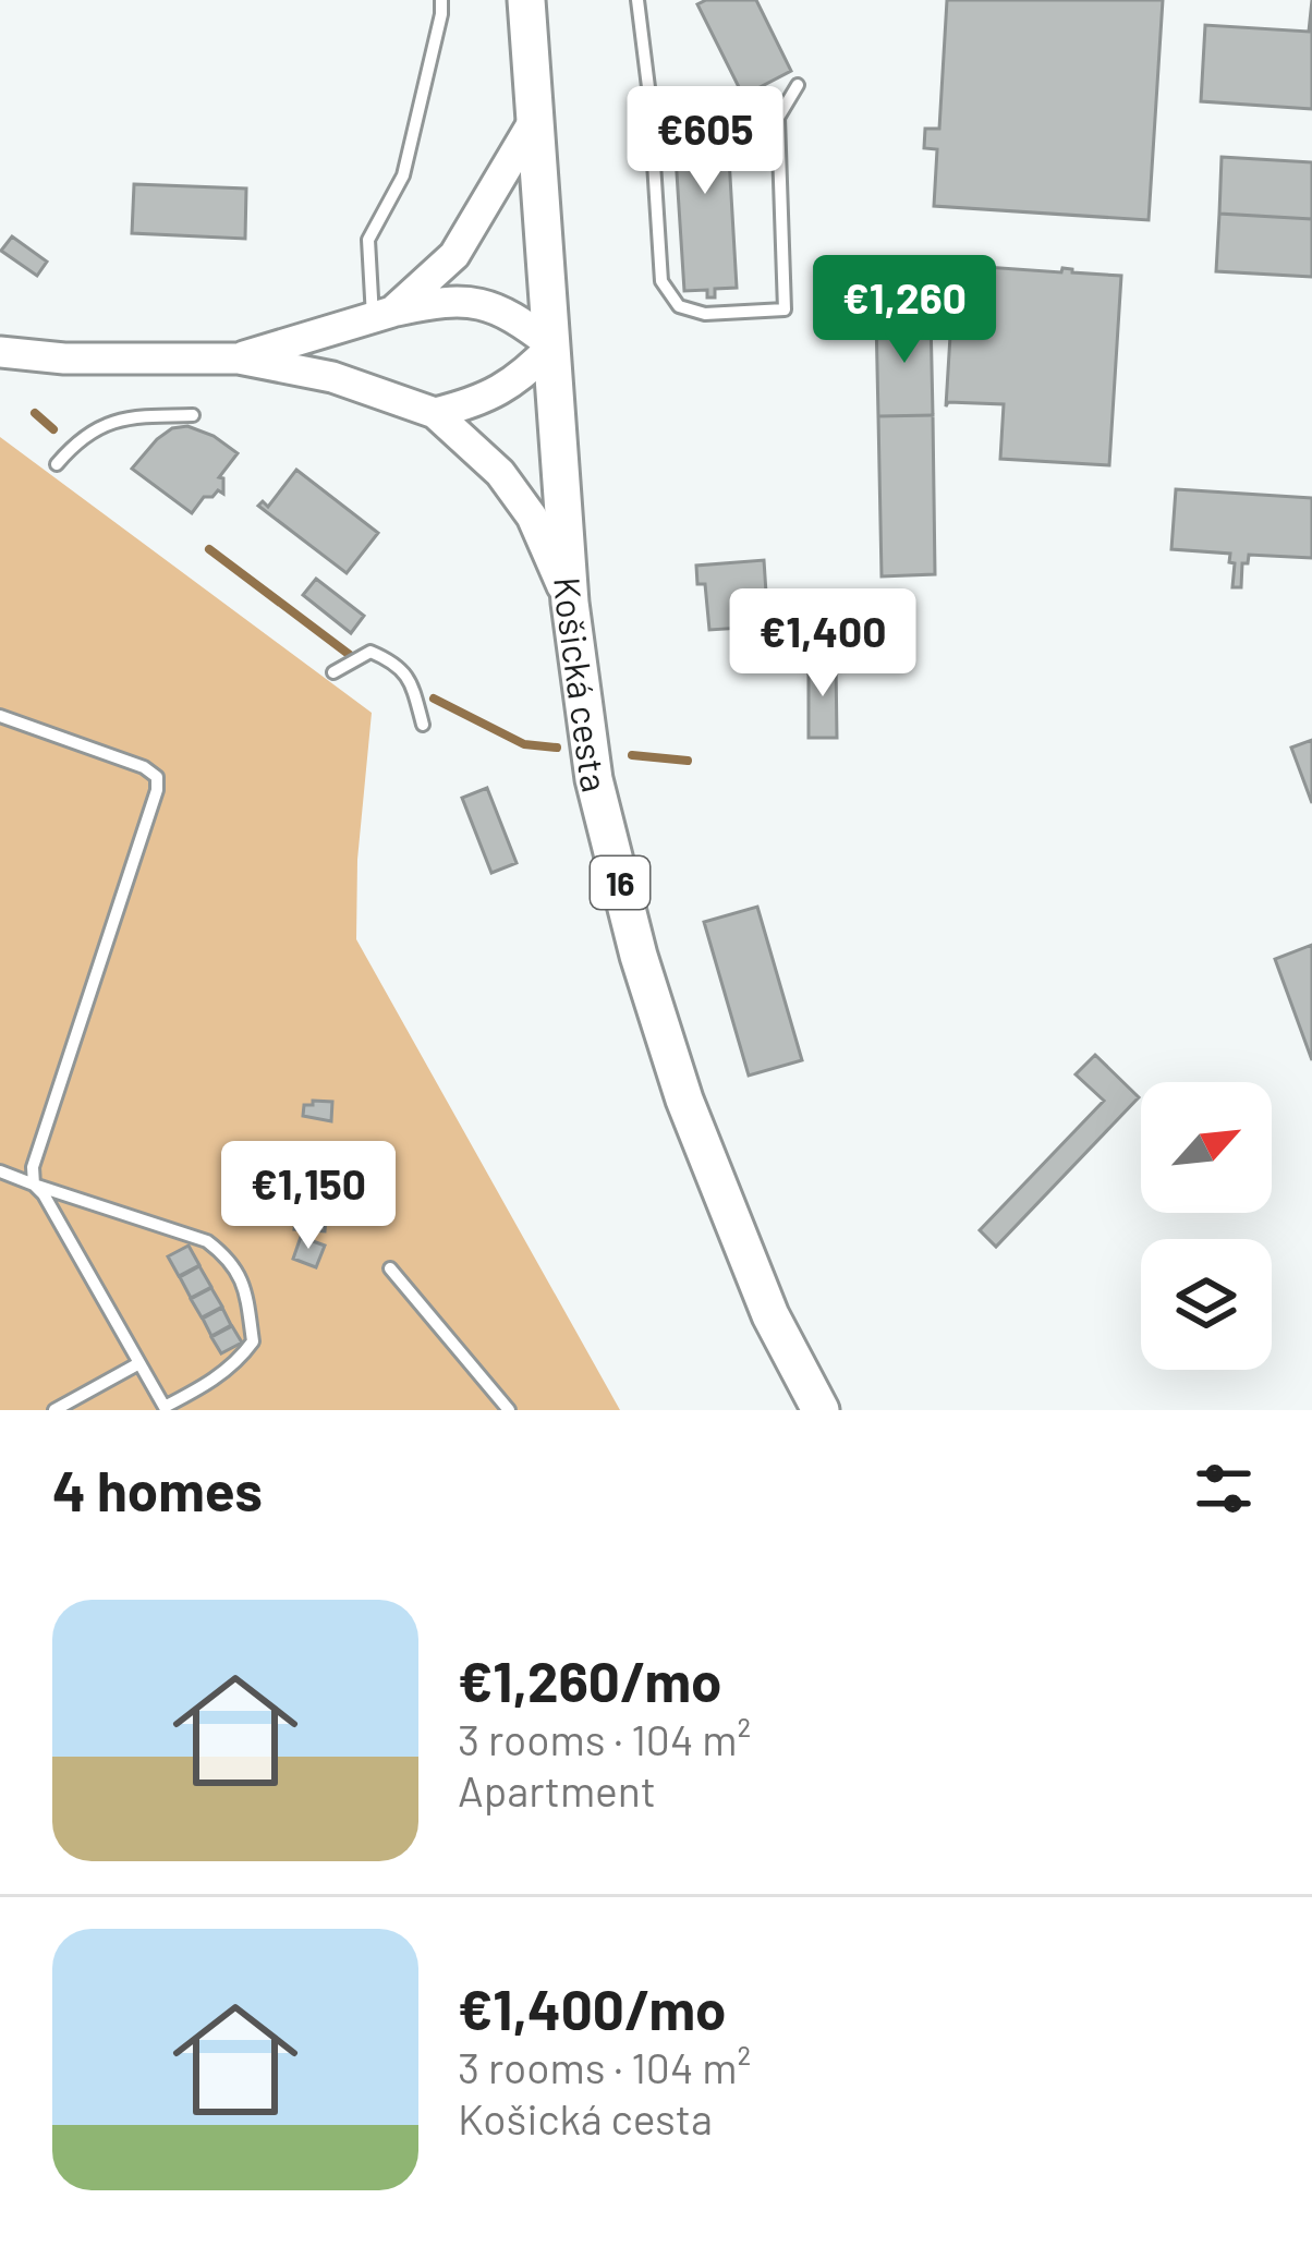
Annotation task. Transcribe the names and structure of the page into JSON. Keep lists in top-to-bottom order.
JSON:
{
  "streets": {
    "main road": ["Košická cesta", "16"]
  },
  "north": "top right",
  "page": {
    "price": [
      "€605",
      "€1,260",
      "€1,400",
      "€1,150"
    ],
    "heading": "4 homes",
    "list": [
      {
        "name": "€1,260/mo",
        "note": "3 rooms · 104 m² · Apartment"
      },
      {
        "name": "€1,400/mo",
        "note": "3 rooms · 104 m² · Košická cesta"
      }
    ]
  }
}
